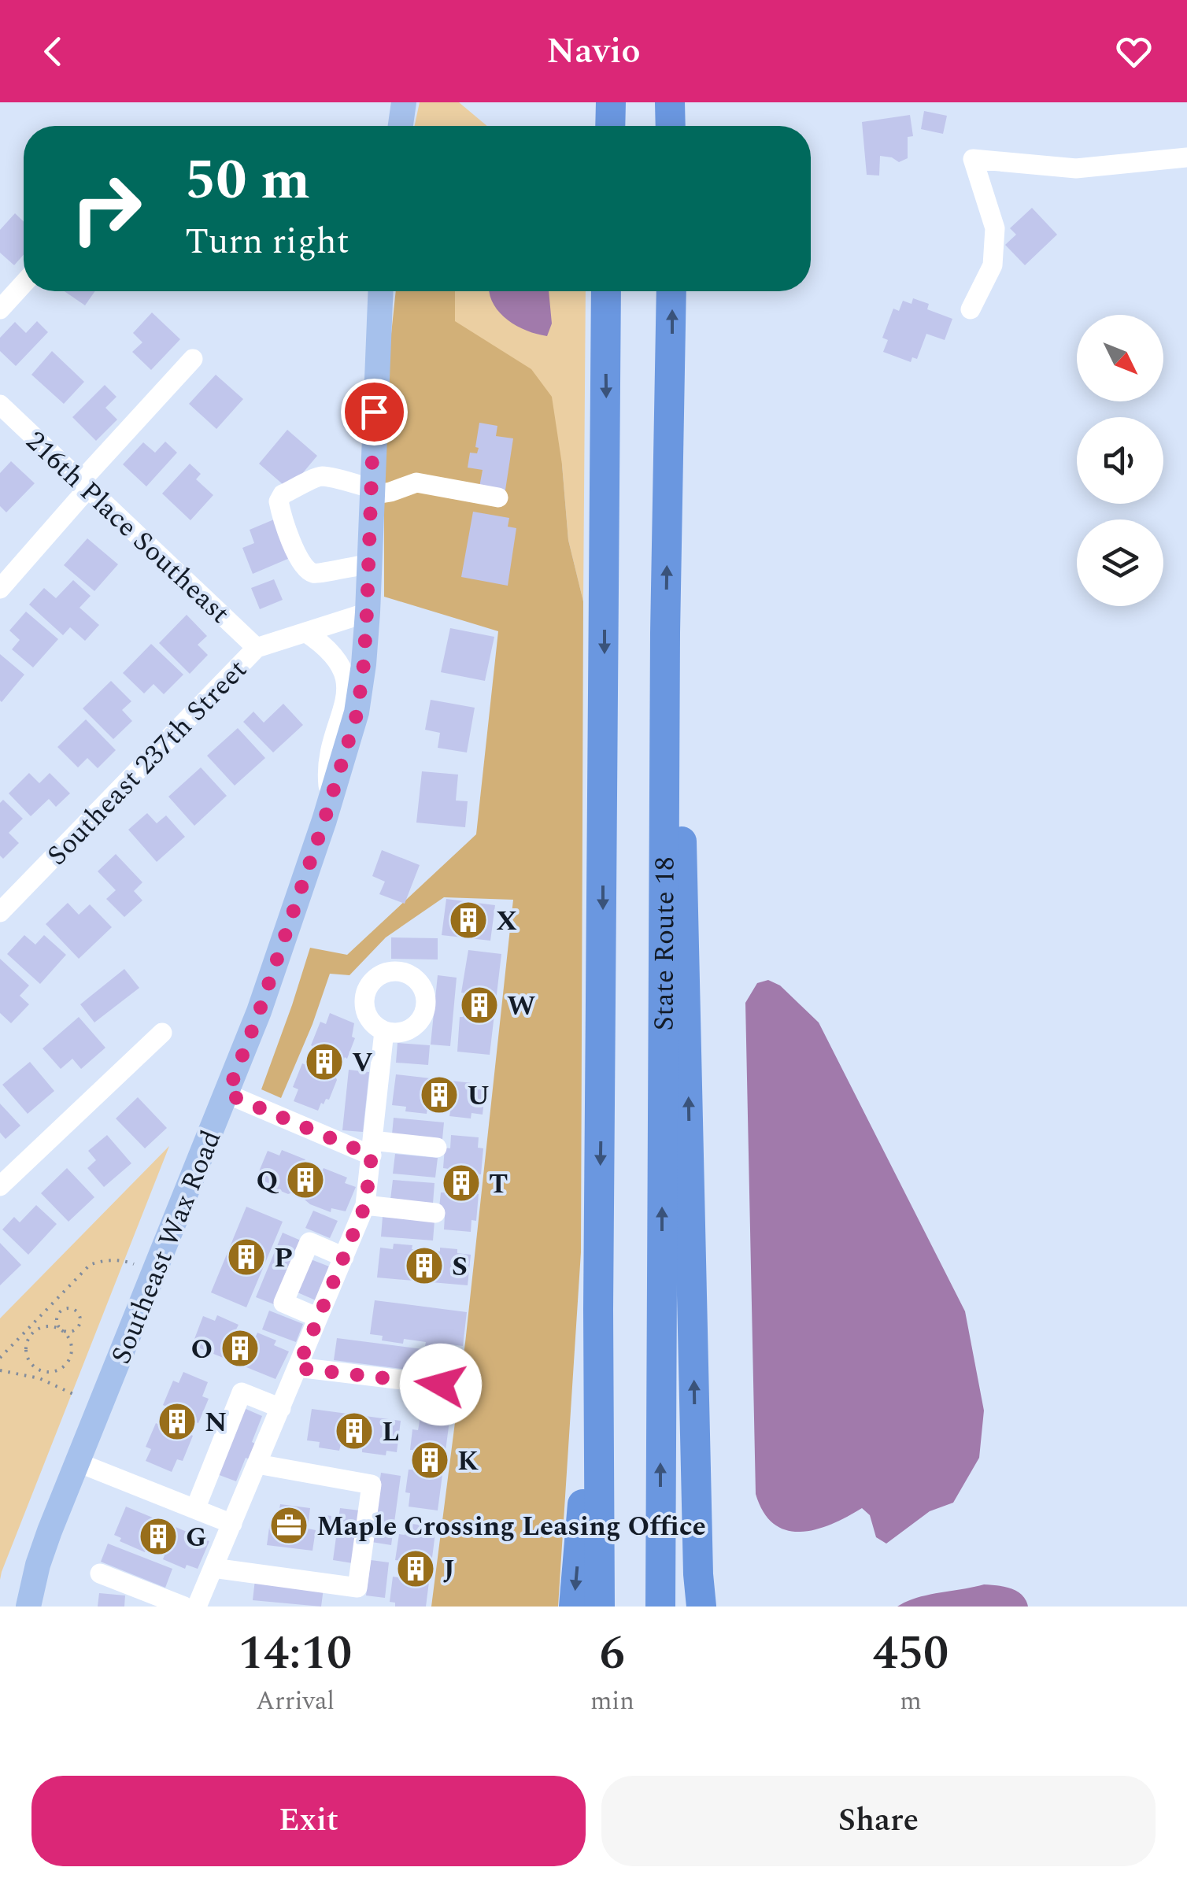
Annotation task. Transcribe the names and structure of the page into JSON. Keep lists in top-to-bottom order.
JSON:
{
  "streets": {
    "highway": ["State Route 18"],
    "main road": ["Southeast Wax Road"],
    "street": ["216th Place Southeast", "Southeast 237th Street"]
  },
  "crossings": [
    ["216th Place Southeast", "Southeast 237th Street"],
    ["Southeast 237th Street", "Southeast Wax Road"]
  ],
  "places": {
    "building": [
      "X",
      "W",
      "V",
      "U",
      "Q",
      "T",
      "P",
      "S",
      "O",
      "N",
      "L",
      "K",
      "G",
      "J"
    ],
    "office": ["Maple Crossing Leasing Office"]
  },
  "north": "bottom right",
  "page": {
    "header": "Navio",
    "turn": ["50 m", "Turn right"],
    "eta": [
      "14:10",
      "Arrival",
      "6",
      "min",
      "450",
      "m"
    ],
    "buttons": ["Exit", "Share"]
  }
}
